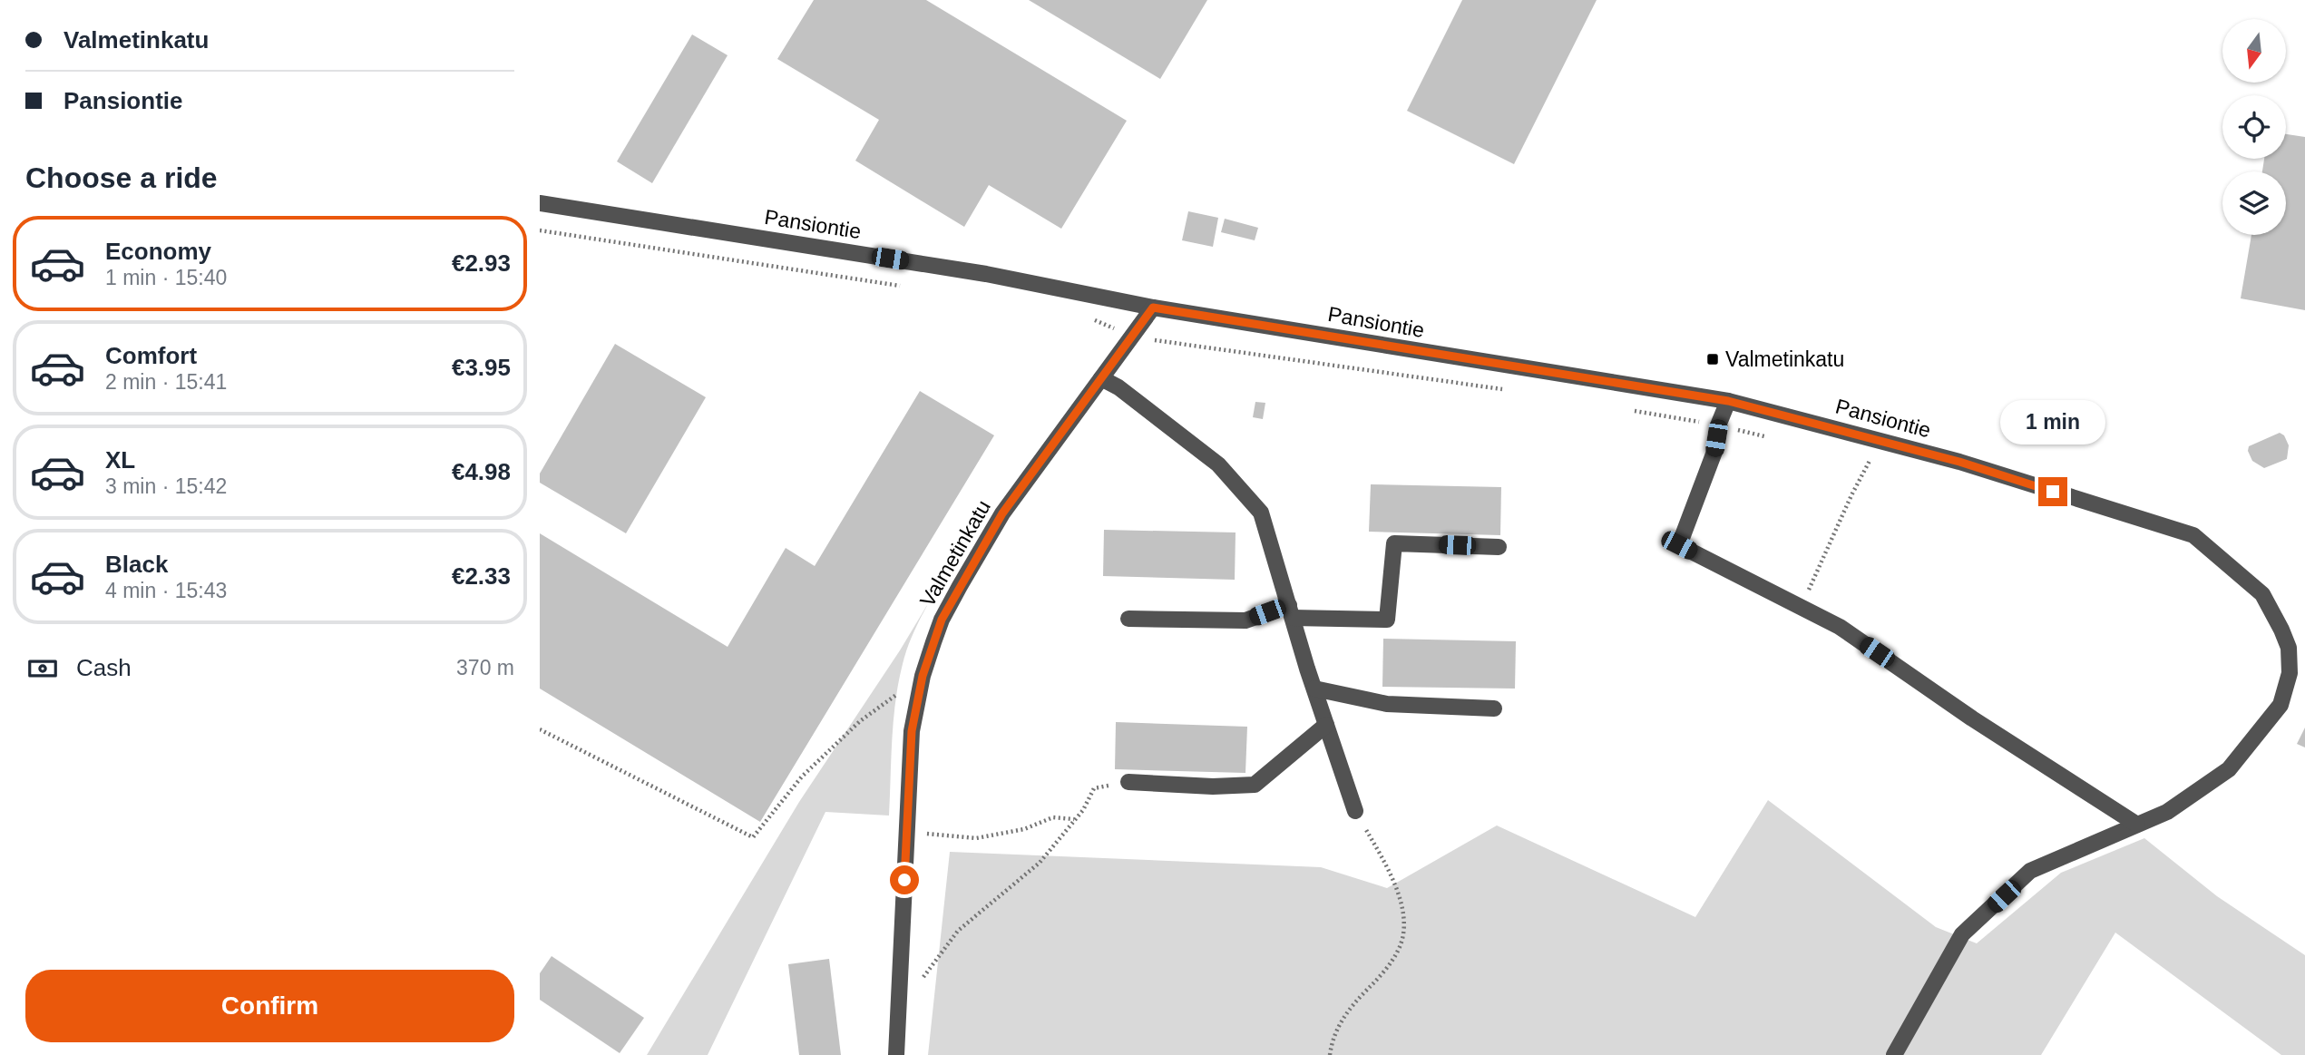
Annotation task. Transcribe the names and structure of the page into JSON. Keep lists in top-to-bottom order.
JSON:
{
  "streets": {
    "street": ["Pansiontie", "Valmetinkatu"]
  },
  "crossings": [
    ["Pansiontie", "Valmetinkatu"]
  ],
  "places": {
    "transit": ["Valmetinkatu"]
  },
  "north": "bottom",
  "page": {
    "banner": ["Valmetinkatu", "Pansiontie"],
    "heading": "Choose a ride",
    "list": [
      {
        "name": "Economy",
        "note": "1 min · 15:40",
        "value": "€2.93"
      },
      {
        "name": "Comfort",
        "note": "2 min · 15:41",
        "value": "€3.95"
      },
      {
        "name": "XL",
        "note": "3 min · 15:42",
        "value": "€4.98"
      },
      {
        "name": "Black",
        "note": "4 min · 15:43",
        "value": "€2.33"
      }
    ],
    "bubble": "1 min",
    "pay": ["Cash", "370 m"],
    "buttons": "Confirm"
  }
}
